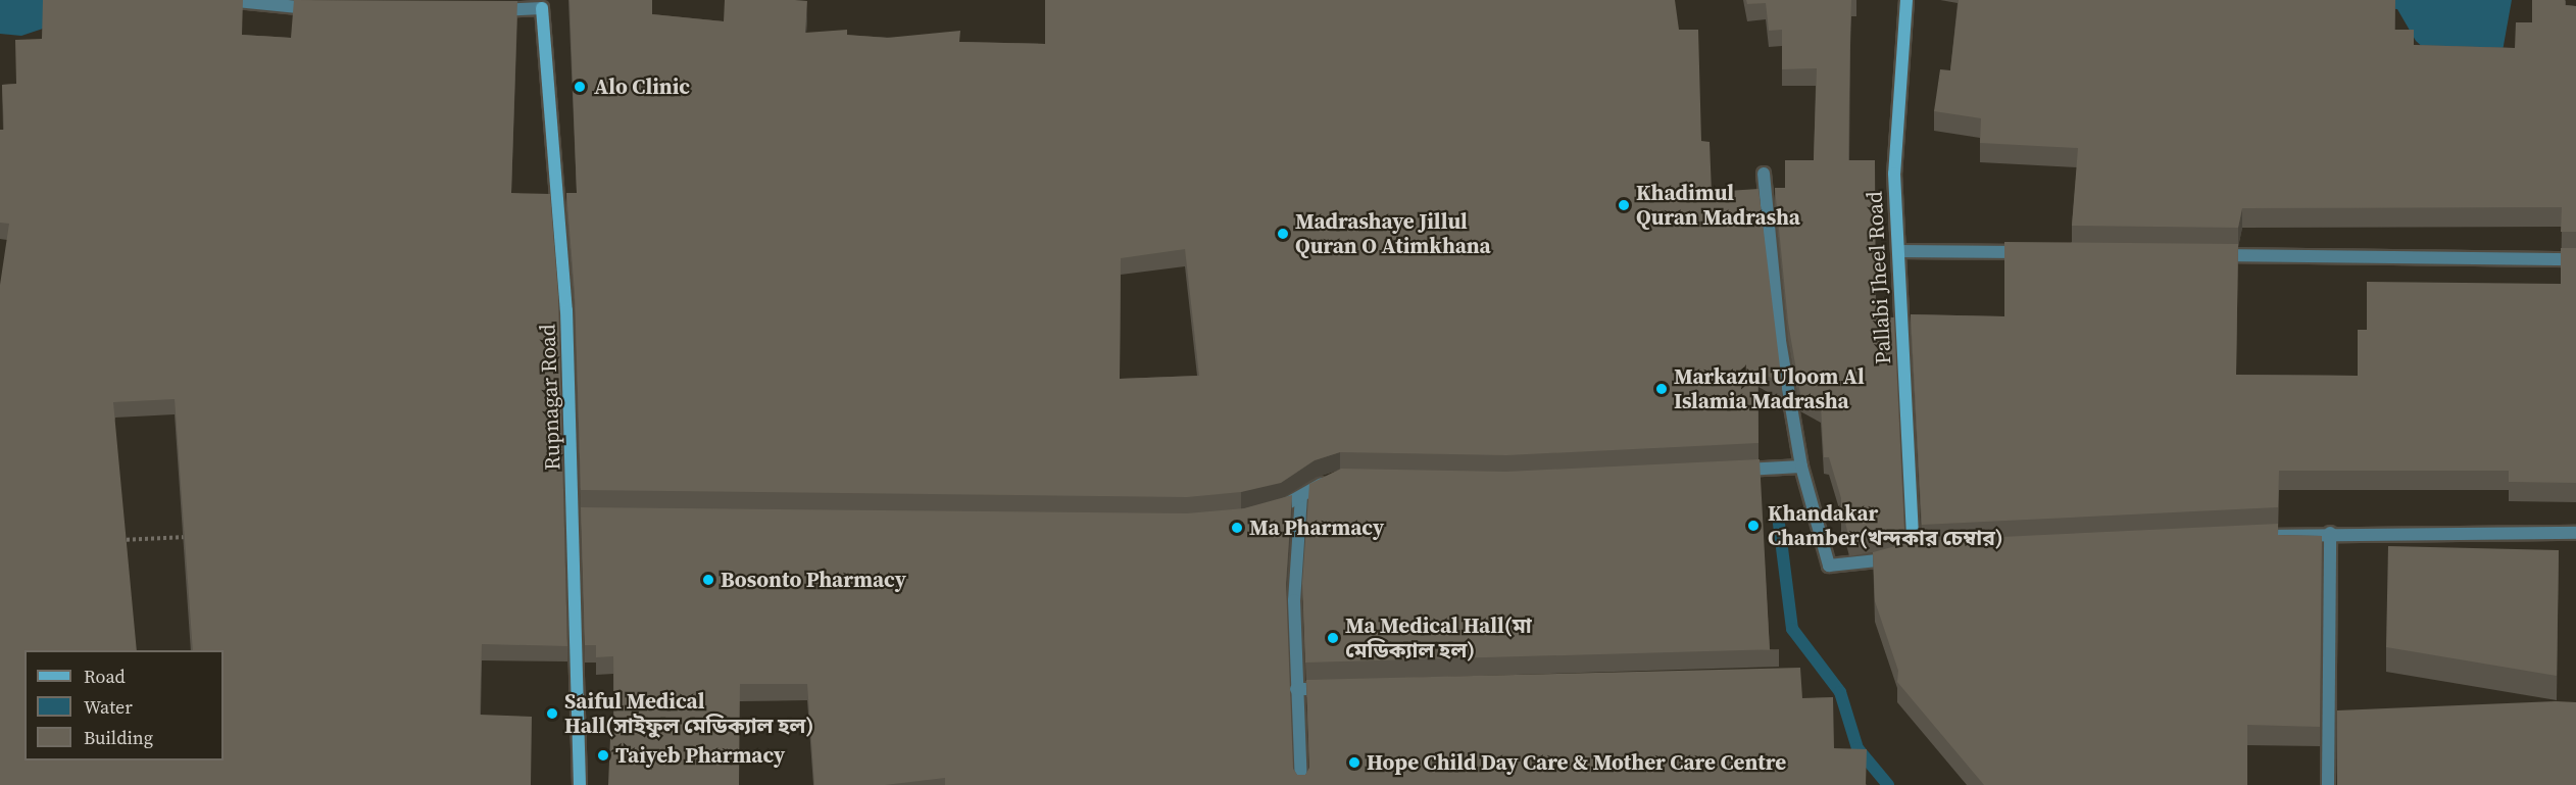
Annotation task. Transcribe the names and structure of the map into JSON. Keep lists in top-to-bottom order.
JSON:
{
  "streets": {
    "street": ["Pallabi Jheel Road", "Rupnagar Road"]
  },
  "places": [
    "Alo Clinic",
    "Khadimul Quran Madrasha",
    "Madrashaye Jillul Quran O Atimkhana",
    "Markazul Uloom Al Islamia Madrasha",
    "Khandakar Chamber(খন্দকার চেম্বার)",
    "Ma Pharmacy",
    "Bosonto Pharmacy",
    "Ma Medical Hall(মা মেডিক্যাল হল)",
    "Saiful Medical Hall(সাইফুল মেডিক্যাল হল)",
    "Taiyeb Pharmacy",
    "Hope Child Day Care & Mother Care Centre"
  ],
  "legend": ["Road", "Water", "Building"]
}
